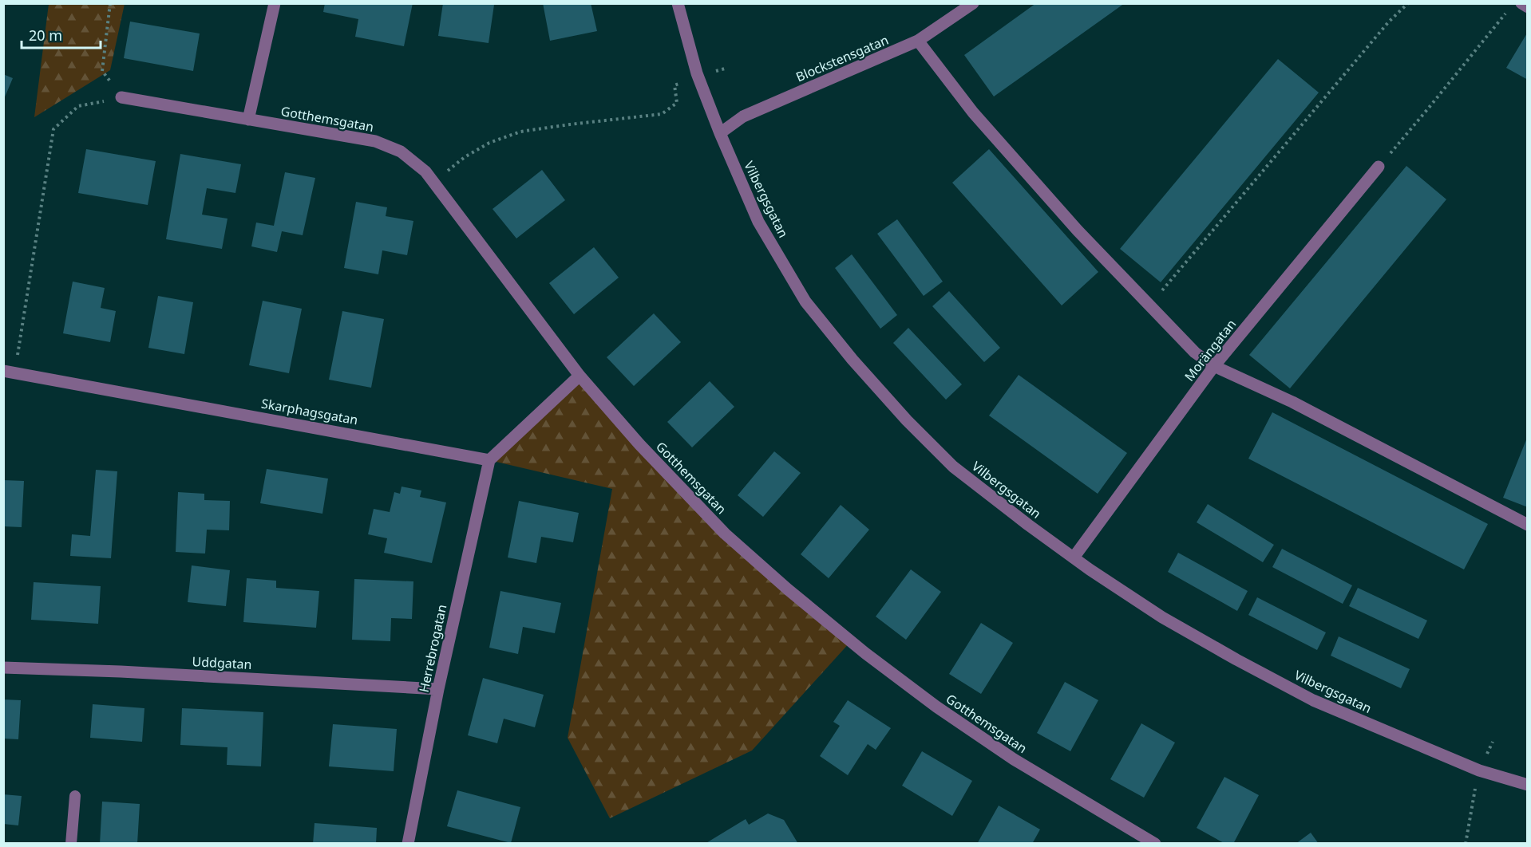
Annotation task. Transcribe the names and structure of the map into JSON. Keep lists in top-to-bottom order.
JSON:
{
  "streets": {
    "street": [
      "Blockstensgatan",
      "Gotthemsgatan",
      "Vilbergsgatan",
      "Morängatan",
      "Skarphagsgatan",
      "Herrebrogatan",
      "Uddgatan"
    ]
  },
  "crossings": [
    ["Blockstensgatan", "Vilbergsgatan"],
    ["Vilbergsgatan", "Morängatan"],
    ["Skarphagsgatan", "Herrebrogatan"],
    ["Herrebrogatan", "Uddgatan"]
  ],
  "scale_bar": "20 m"
}
